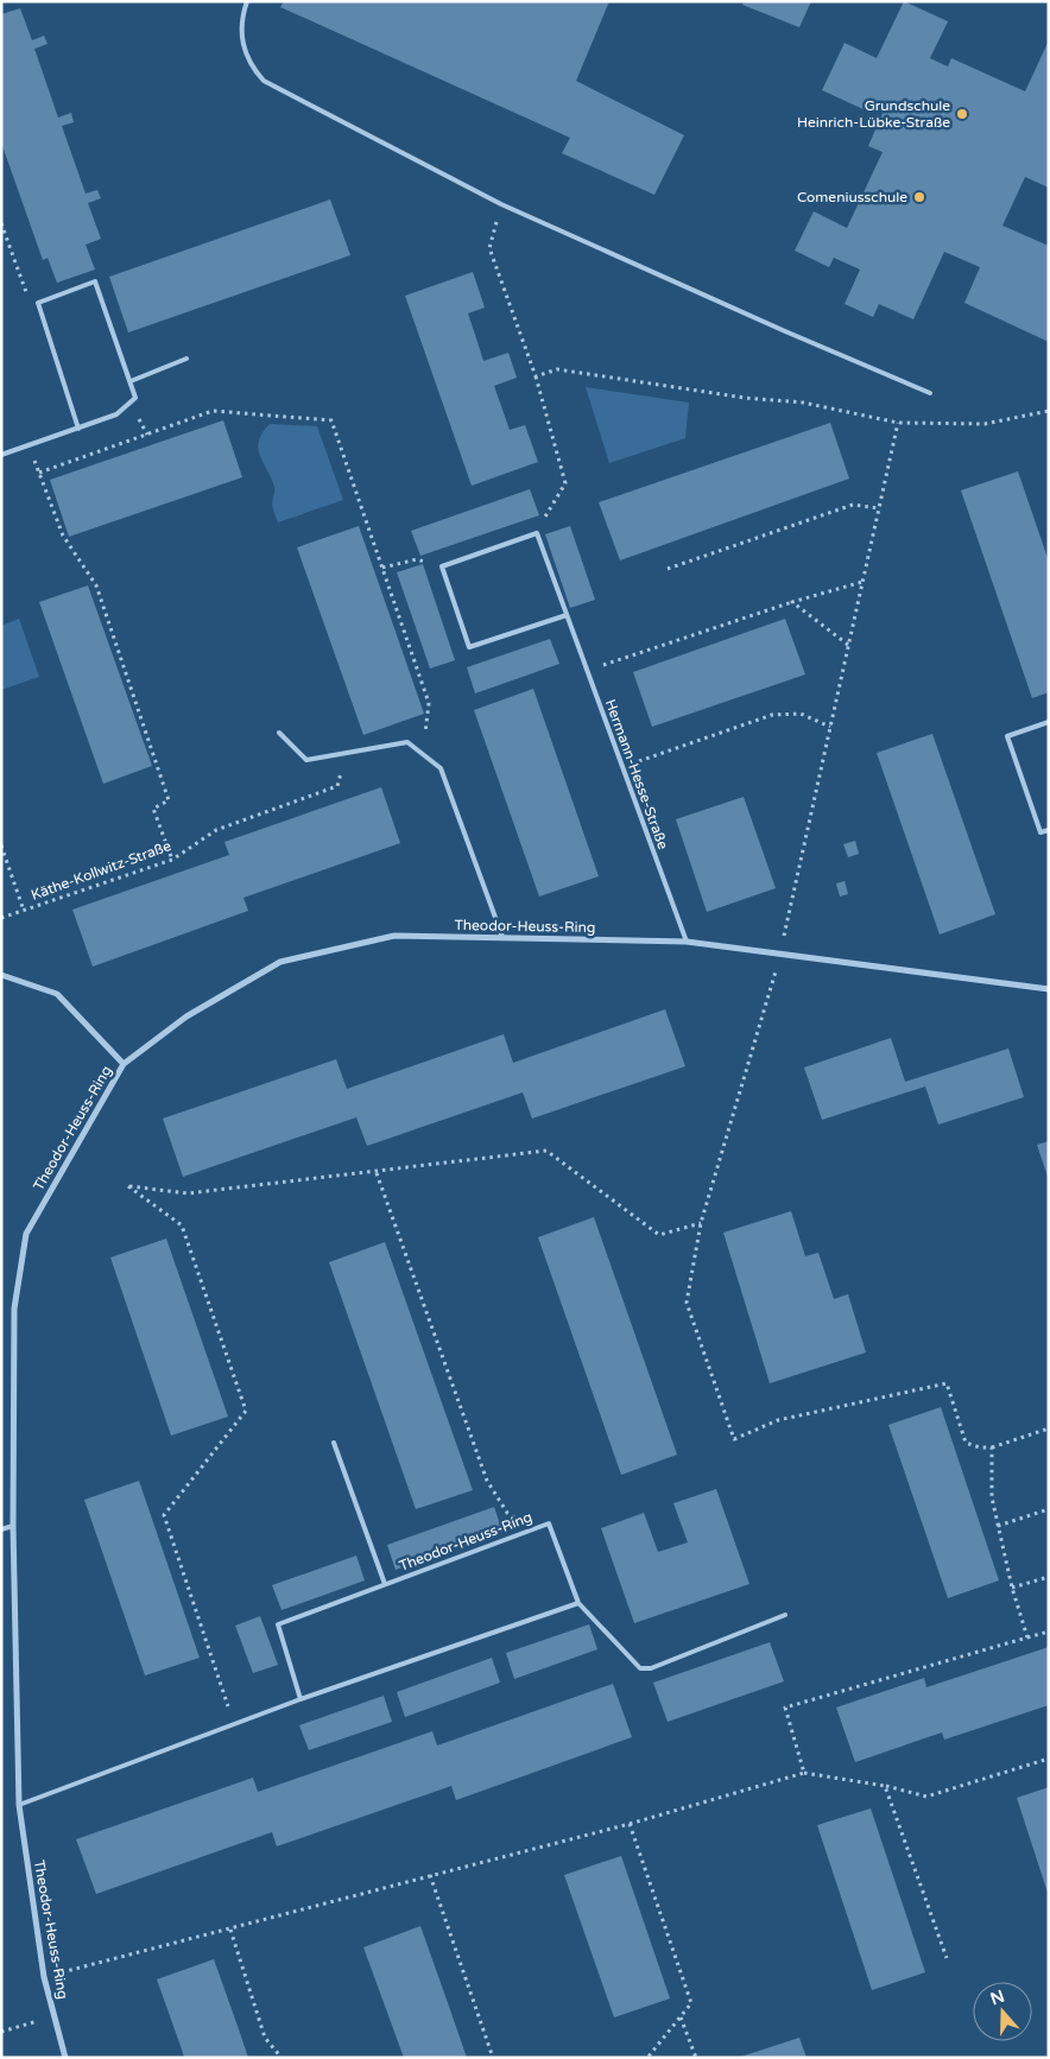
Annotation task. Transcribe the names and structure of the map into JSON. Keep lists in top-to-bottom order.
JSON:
{
  "streets": {
    "street": ["Theodor-Heuss-Ring"],
    "lane": ["Hermann-Hesse-Straße"],
    "path": ["Käthe-Kollwitz-Straße"]
  },
  "crossings": [
    ["Hermann-Hesse-Straße", "Theodor-Heuss-Ring"]
  ],
  "places": ["Grundschule Heinrich-Lübke-Straße", "Comeniusschule"],
  "north": "top"
}
